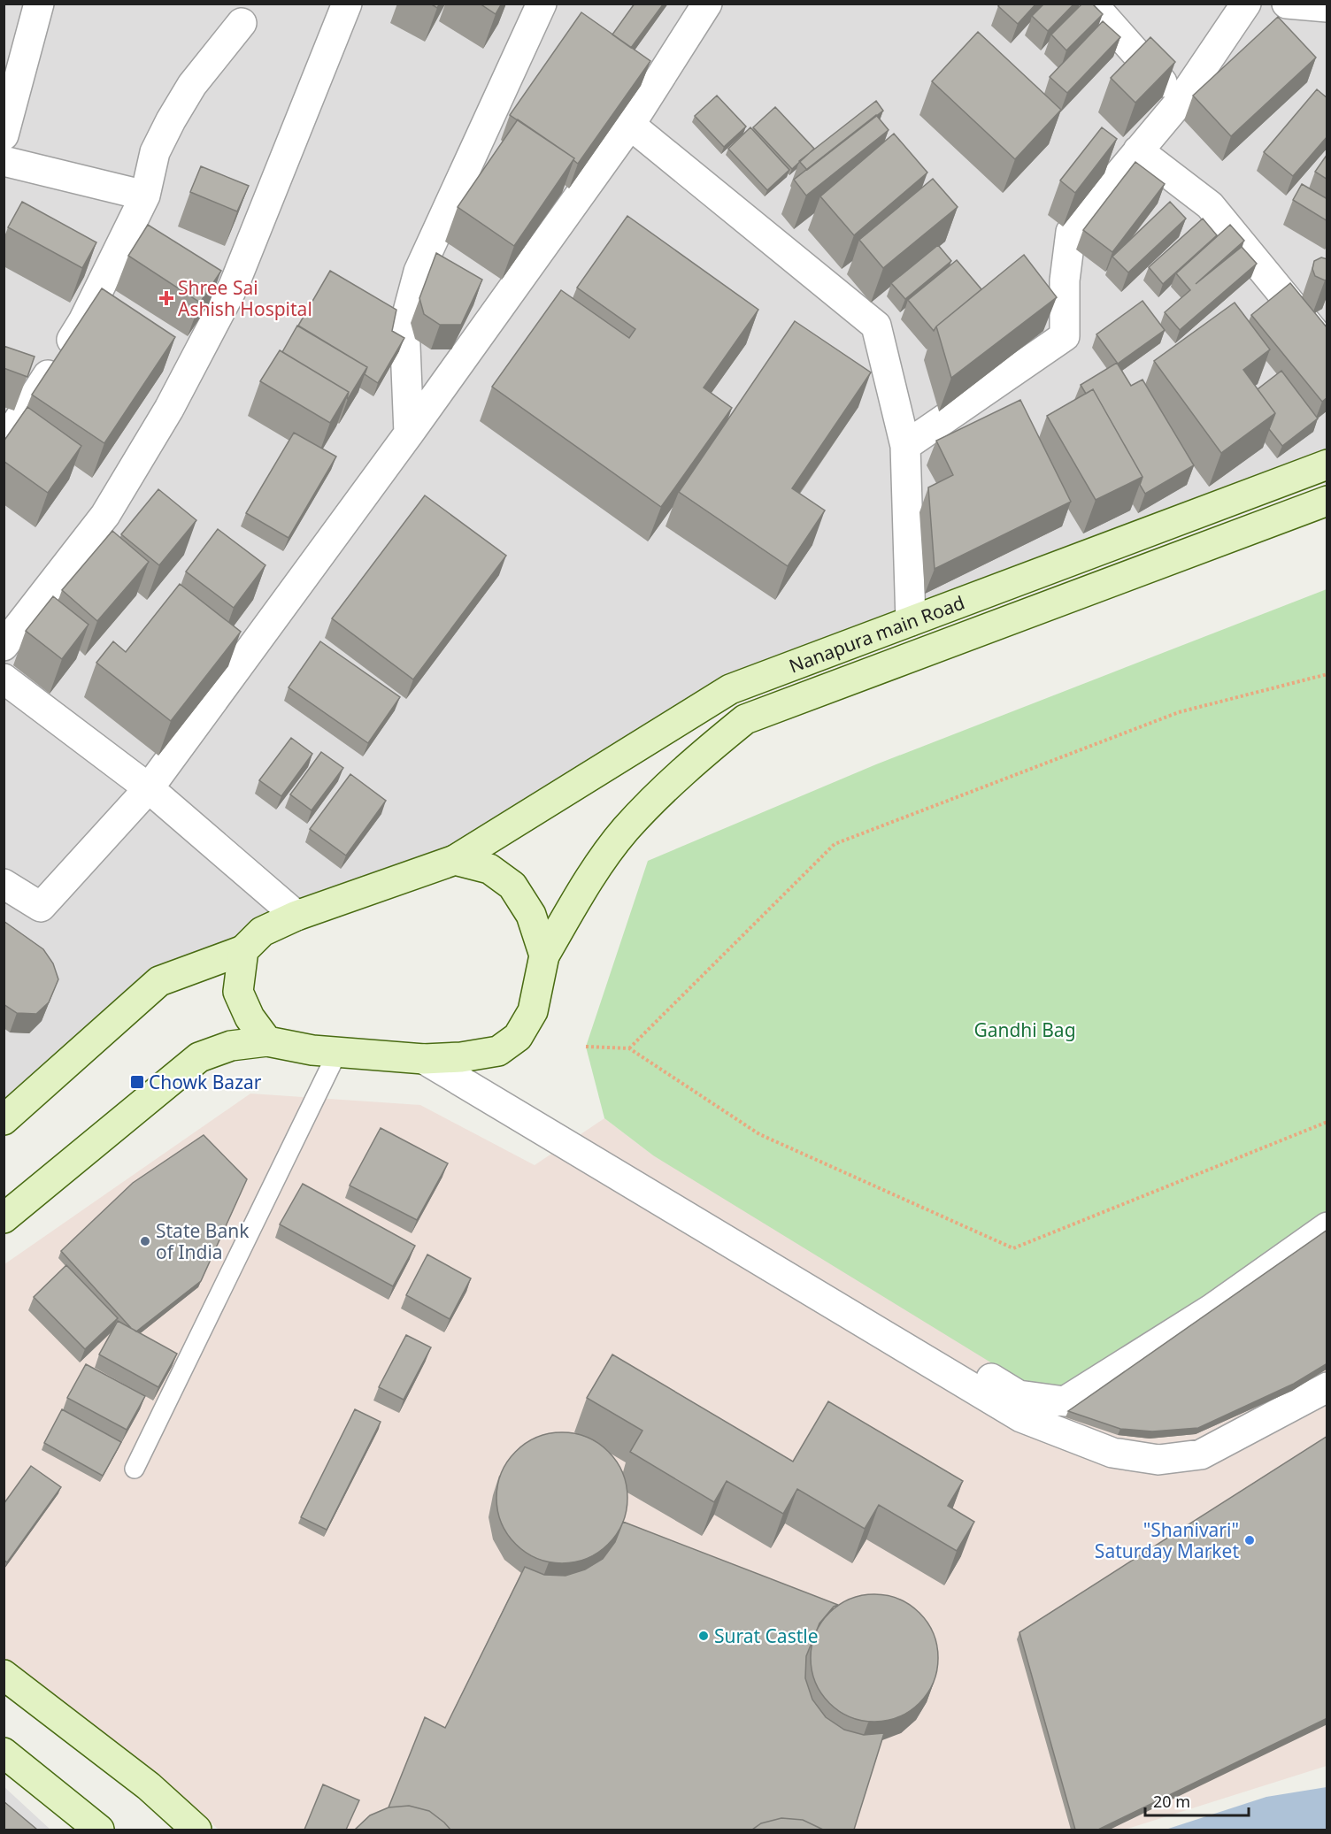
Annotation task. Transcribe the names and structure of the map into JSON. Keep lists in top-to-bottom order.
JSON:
{
  "streets": {
    "main road": ["Nanapura main Road"]
  },
  "parks": ["Gandhi Bag"],
  "places": {
    "health": ["Shree Sai Ashish Hospital"],
    "transit": ["Chowk Bazar"],
    "other": ["State Bank of India", "\"Shanivari\" Saturday Market", "Surat Castle"]
  },
  "scale_bar": "20 m"
}
